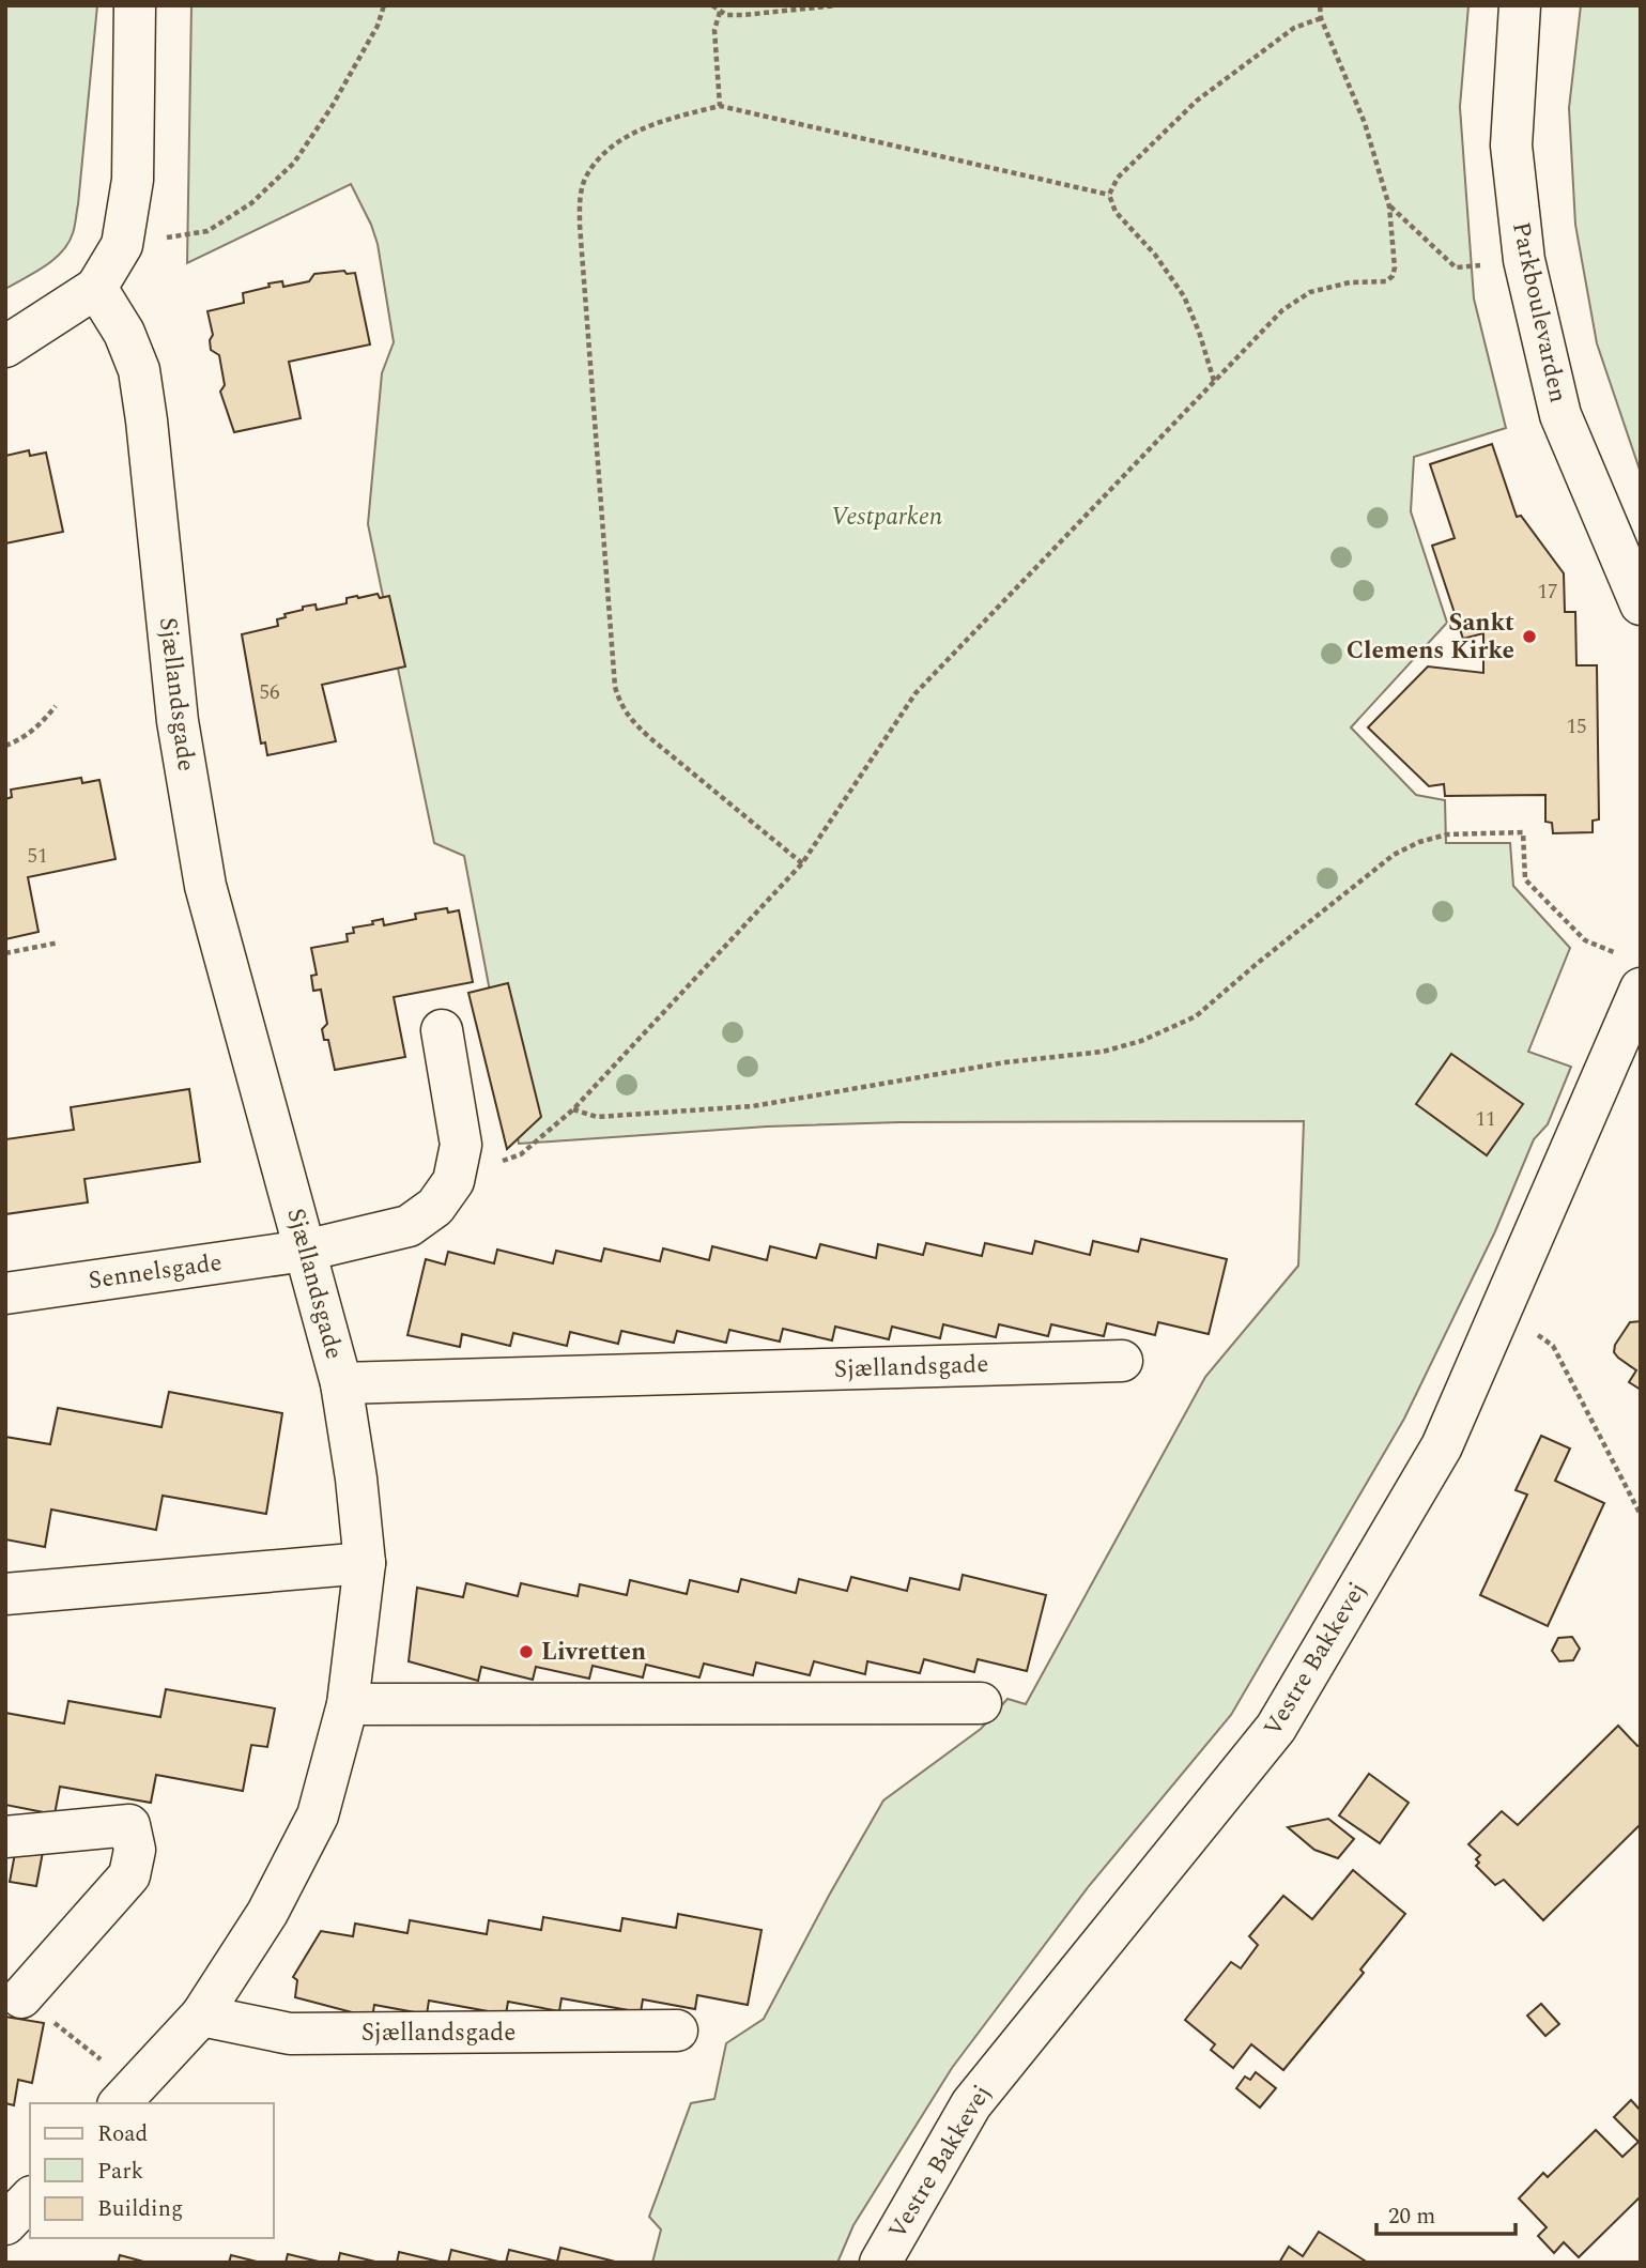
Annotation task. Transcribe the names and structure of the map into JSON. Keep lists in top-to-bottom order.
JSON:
{
  "streets": {
    "street": [
      "Parkboulevarden",
      "Sjællandsgade",
      "Sennelsgade",
      "Vestre Bakkevej"
    ]
  },
  "crossings": [
    ["Sjællandsgade", "Sennelsgade"]
  ],
  "parks": ["Vestparken"],
  "places": ["Sankt Clemens Kirke", "Livretten"],
  "house_numbers": [
    "17",
    "56",
    "15",
    "51",
    "11"
  ],
  "legend": ["Road", "Park", "Building"],
  "scale_bar": "20 m"
}
